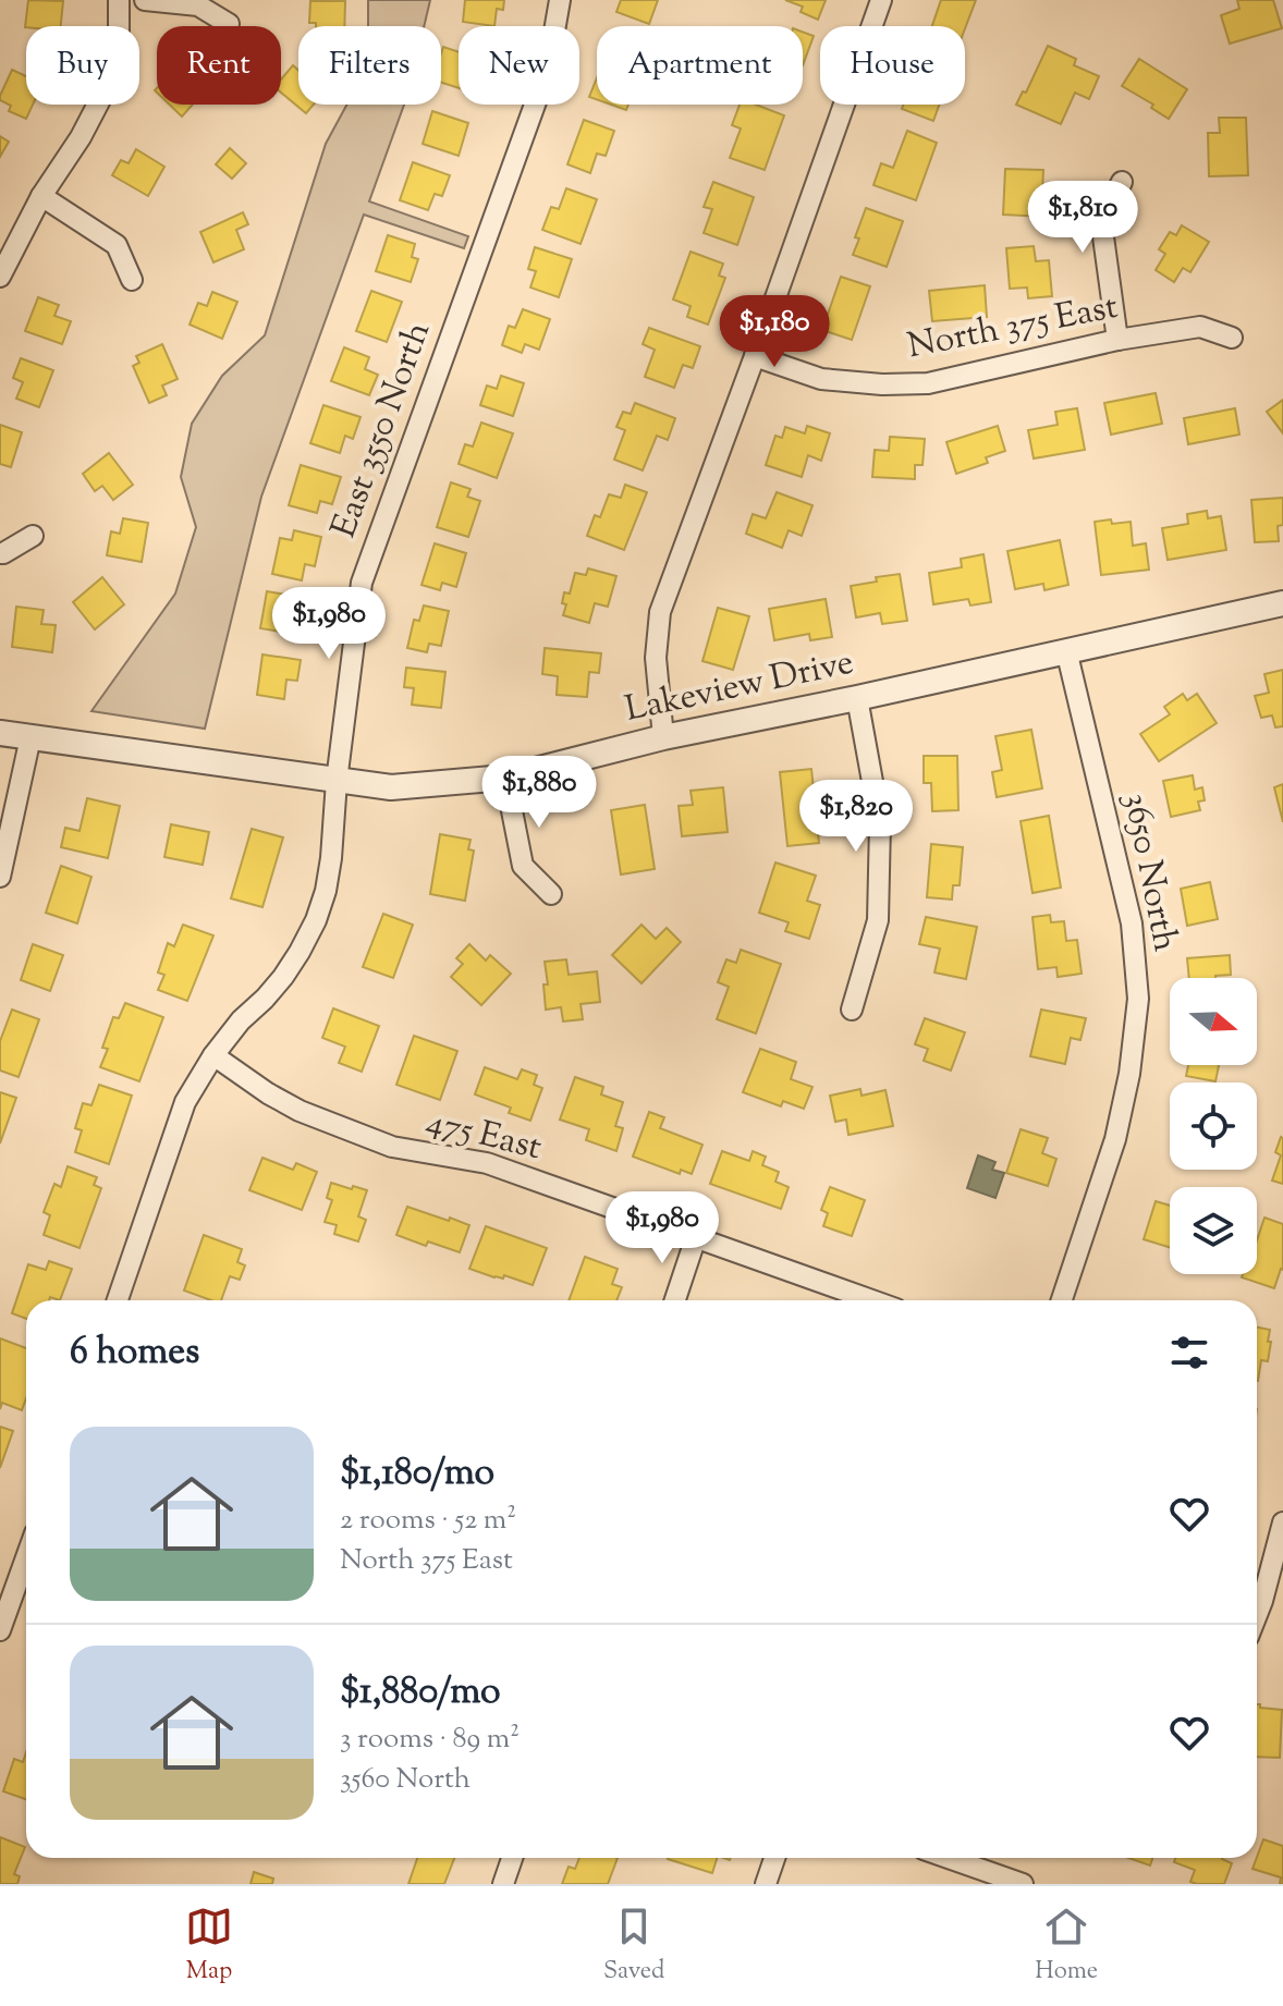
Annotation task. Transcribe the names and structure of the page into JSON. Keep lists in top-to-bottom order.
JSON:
{
  "streets": {
    "street": [
      "North 375 East",
      "East 3550 North",
      "Lakeview Drive",
      "3650 North",
      "475 East"
    ]
  },
  "crossings": [
    ["East 3550 North", "Lakeview Drive"],
    ["East 3550 North", "475 East"],
    ["Lakeview Drive", "3650 North"]
  ],
  "north": "right",
  "page": {
    "chip": [
      "Buy",
      "Rent",
      "Filters",
      "New",
      "Apartment",
      "House"
    ],
    "price": [
      "$1,810",
      "$1,180",
      "$1,980",
      "$1,880",
      "$1,820",
      "$1,980"
    ],
    "heading": "6 homes",
    "list": [
      {
        "name": "$1,180/mo",
        "note": "2 rooms · 52 m² · North 375 East"
      },
      {
        "name": "$1,880/mo",
        "note": "3 rooms · 89 m² · 3560 North"
      }
    ],
    "tabs": ["Map", "Saved", "Home"]
  }
}
